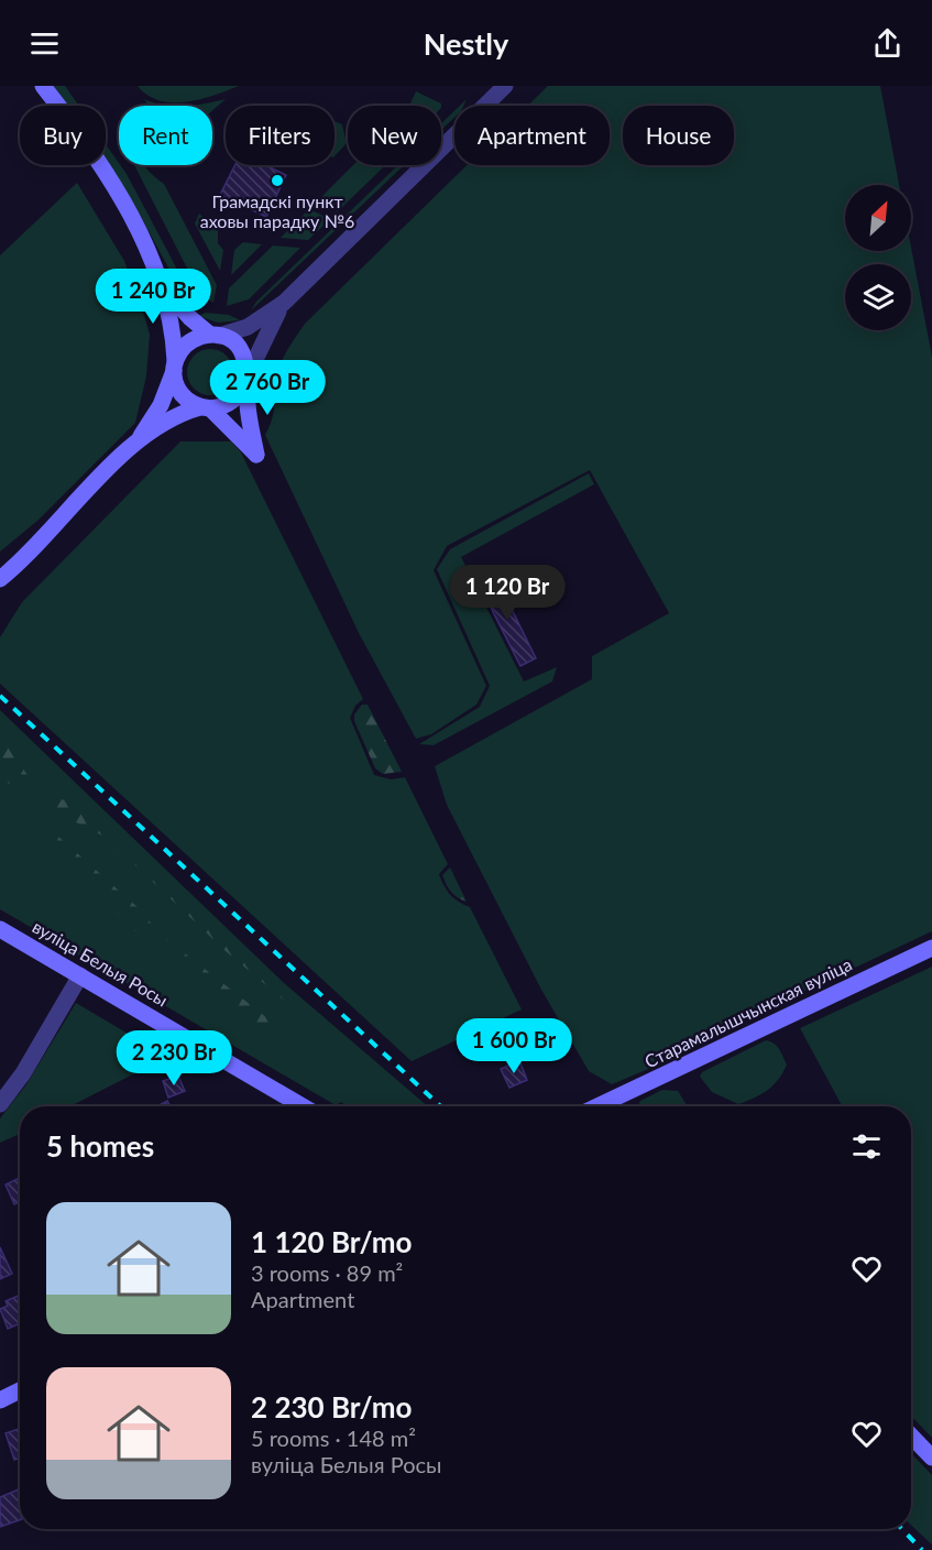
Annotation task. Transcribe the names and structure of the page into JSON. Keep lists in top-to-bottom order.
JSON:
{
  "streets": {
    "street": ["вуліца Белыя Росы", "Старамалышчынская вуліца"]
  },
  "places": ["Грамадскі пункт аховы парадку №6"],
  "north": "top right",
  "page": {
    "header": "Nestly",
    "chip": [
      "Buy",
      "Rent",
      "Filters",
      "New",
      "Apartment",
      "House"
    ],
    "price": [
      "1 240 Br",
      "2 760 Br",
      "1 120 Br",
      "1 600 Br",
      "2 230 Br"
    ],
    "heading": "5 homes",
    "list": [
      {
        "name": "1 120 Br/mo",
        "note": "3 rooms · 89 m² · Apartment"
      },
      {
        "name": "2 230 Br/mo",
        "note": "5 rooms · 148 m² · вуліца Белыя Росы"
      }
    ]
  }
}
